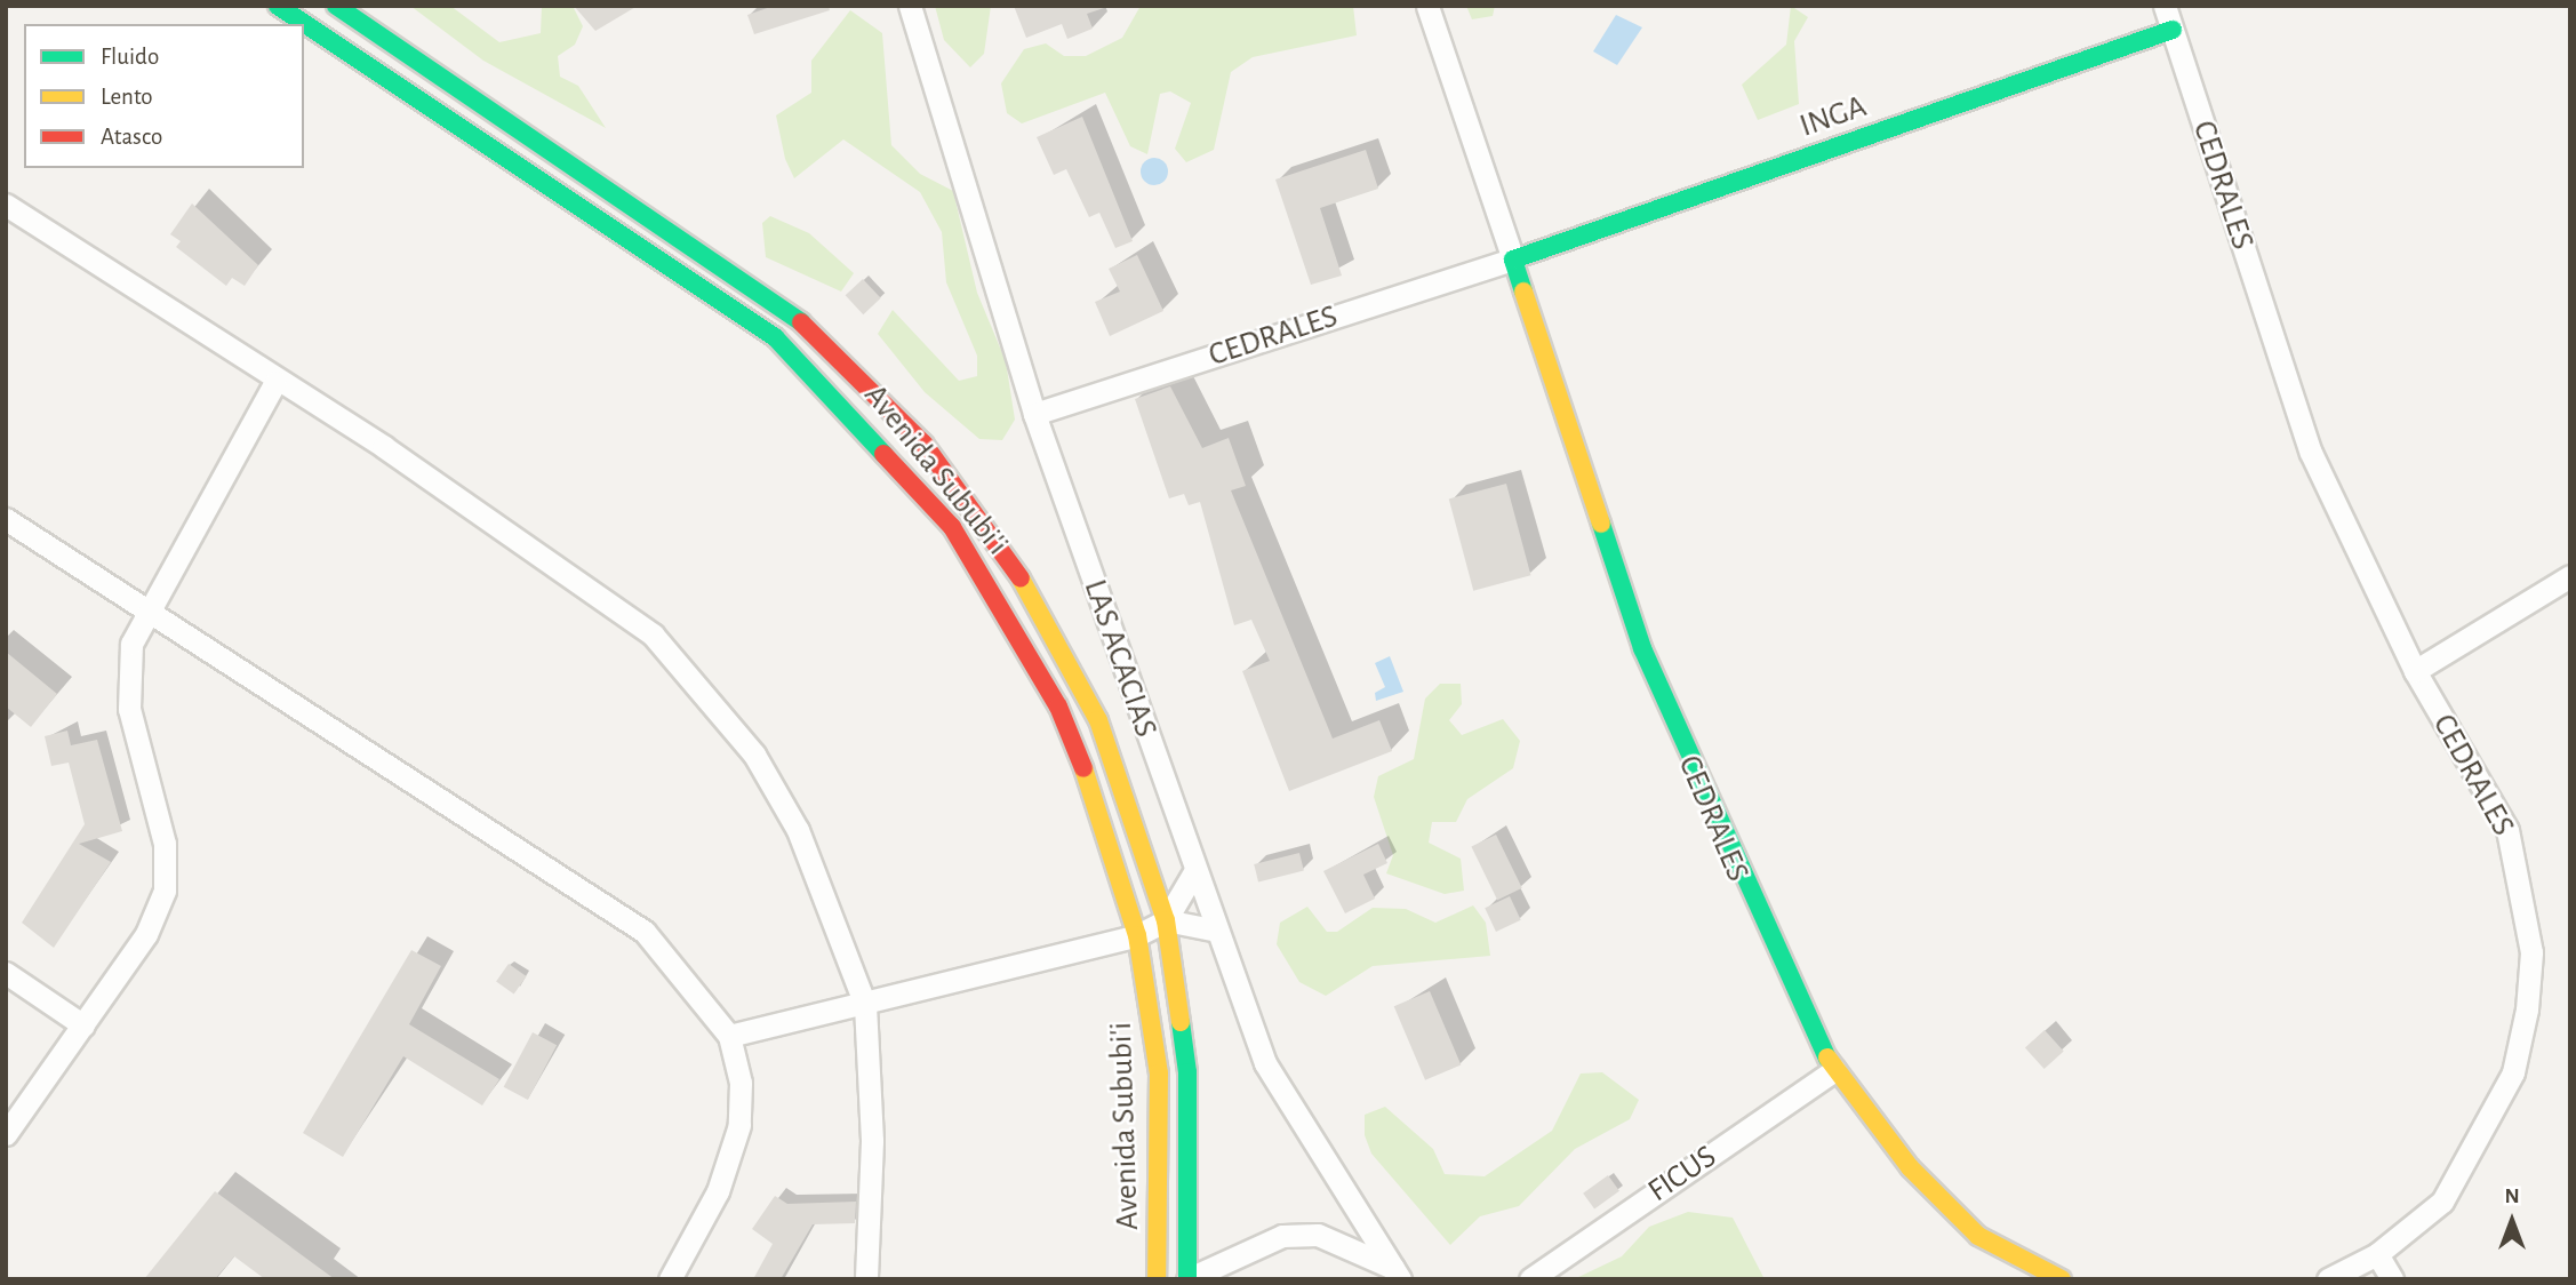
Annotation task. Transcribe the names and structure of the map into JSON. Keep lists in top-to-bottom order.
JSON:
{
  "streets": {
    "street": [
      "INGA",
      "CEDRALES",
      "Avenida Sububi'i",
      "LAS ACACIAS",
      "FICUS"
    ]
  },
  "crossings": [
    ["INGA", "CEDRALES"],
    ["CEDRALES", "LAS ACACIAS"],
    ["CEDRALES", "FICUS"]
  ],
  "legend": ["Fluido", "Lento", "Atasco"],
  "north": "top"
}
